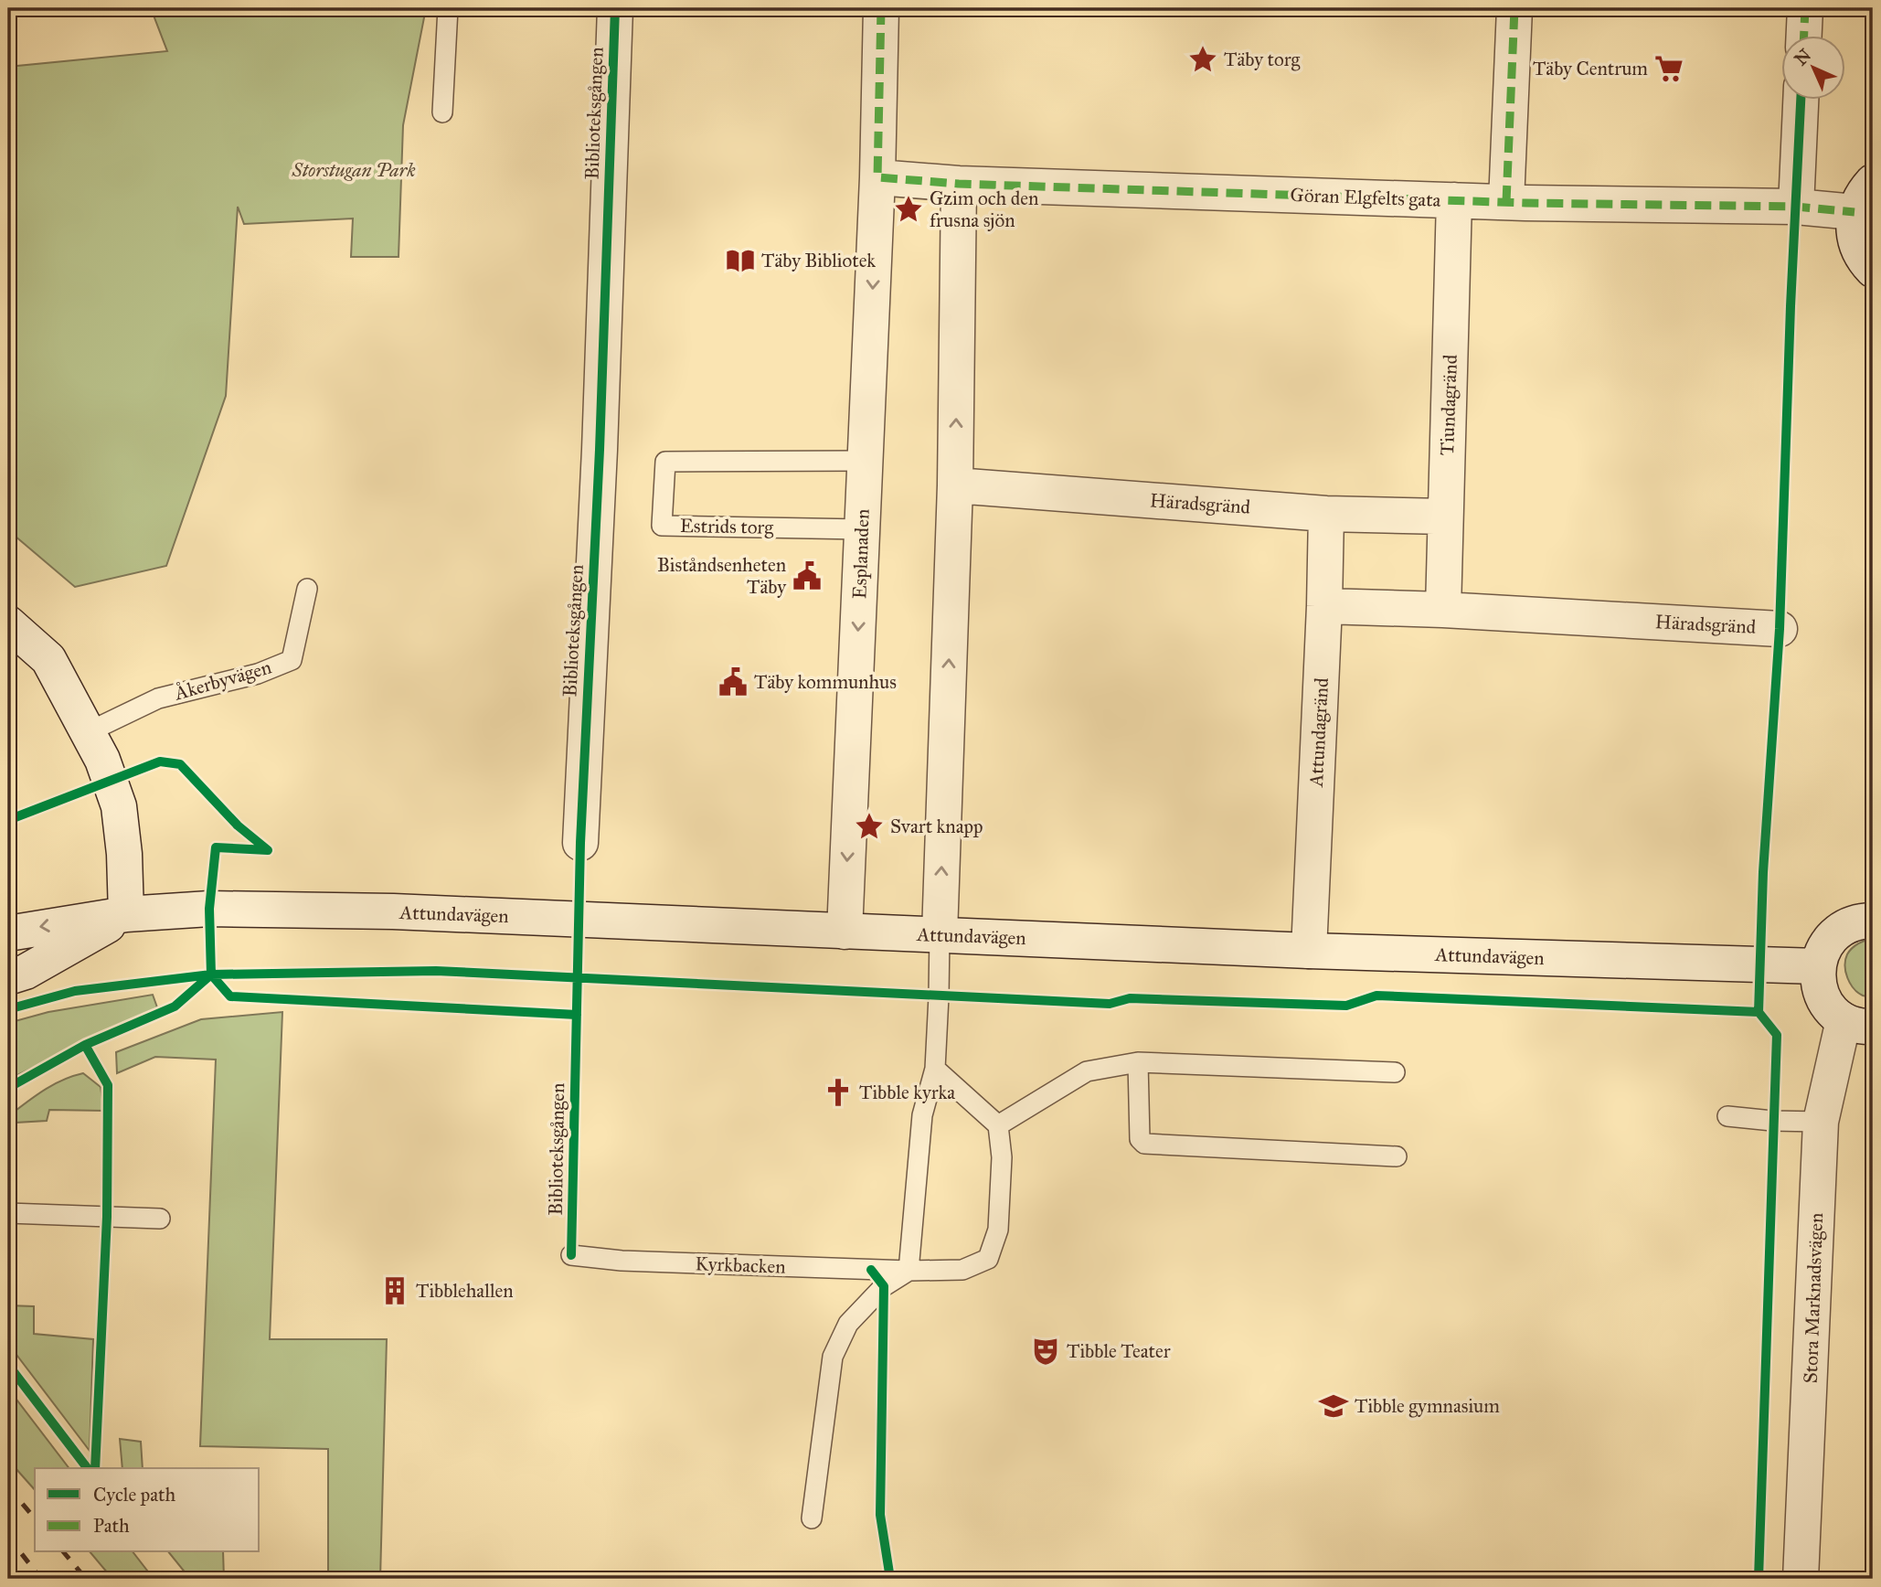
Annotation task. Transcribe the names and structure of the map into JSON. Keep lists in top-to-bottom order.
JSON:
{
  "streets": {
    "street": [
      "Biblioteksgången",
      "Göran Elgfelts gata",
      "Tiundagränd",
      "Häradsgränd",
      "Esplanaden",
      "Attundagränd",
      "Attundavägen",
      "Stora Marknadsvägen"
    ],
    "lane": ["Estrids torg", "Åkerbyvägen", "Kyrkbacken"]
  },
  "crossings": [
    ["Göran Elgfelts gata", "Tiundagränd"],
    ["Göran Elgfelts gata", "Esplanaden"],
    ["Tiundagränd", "Häradsgränd"],
    ["Häradsgränd", "Attundagränd"],
    ["Estrids torg", "Esplanaden"],
    ["Esplanaden", "Attundavägen"],
    ["Attundagränd", "Attundavägen"]
  ],
  "parks": ["Storstugan Park"],
  "places": {
    "place": ["Täby torg", "Gzim och den frusna sjön", "Svart knapp"],
    "supermarket": ["Täby Centrum"],
    "library": ["Täby Bibliotek"],
    "public building": ["Biståndsenheten Täby", "Täby kommunhus"],
    "church": ["Tibble kyrka"],
    "building": ["Tibblehallen"],
    "theatre": ["Tibble Teater"],
    "school or university": ["Tibble gymnasium"]
  },
  "legend": ["Cycle path", "Path"],
  "north": "top left"
}
